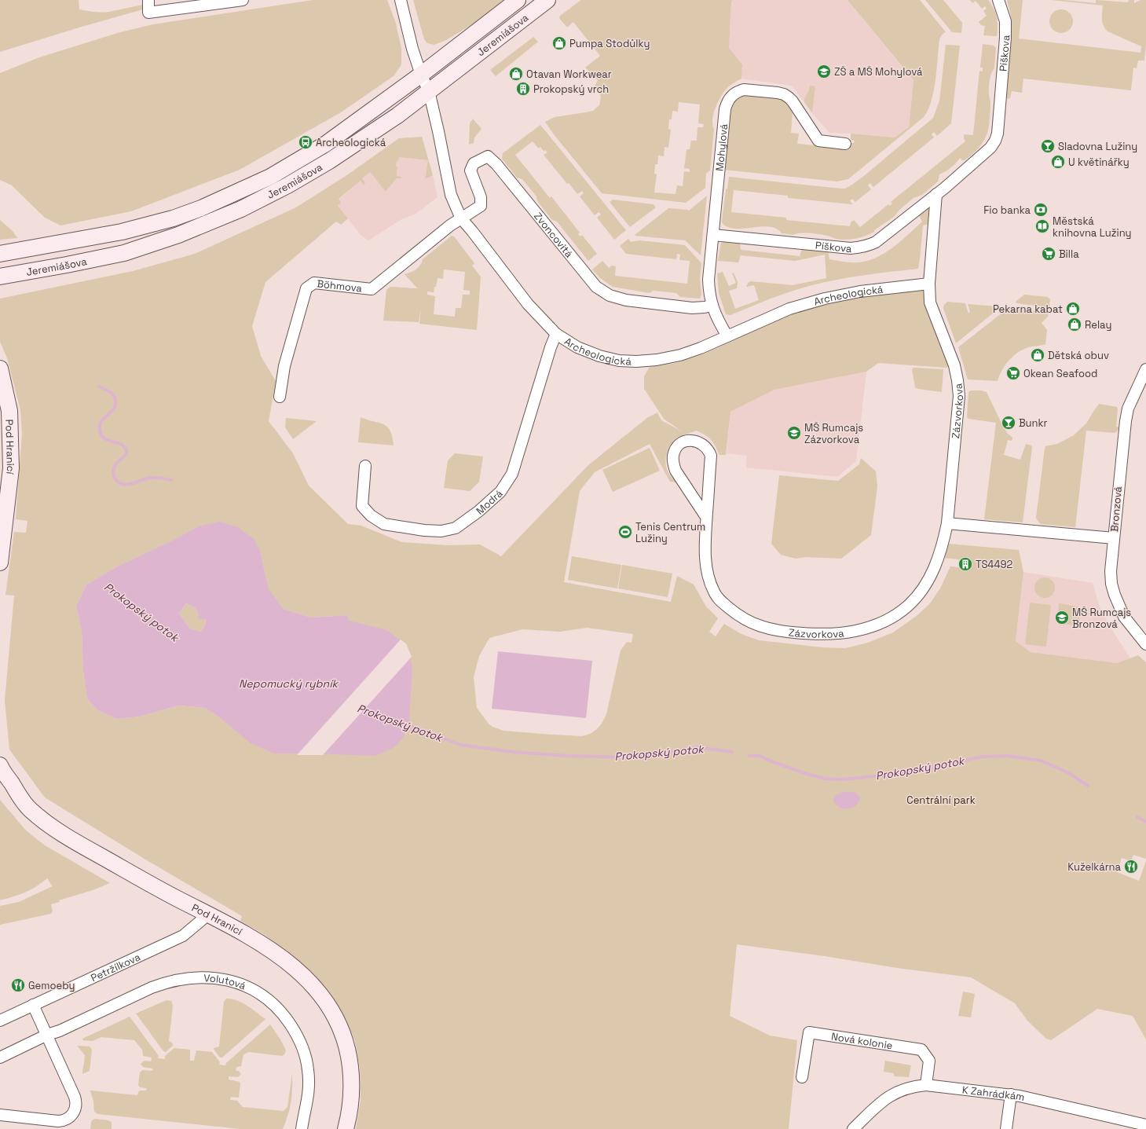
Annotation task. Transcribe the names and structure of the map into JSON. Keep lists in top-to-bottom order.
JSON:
{
  "streets": {
    "main road": ["Jeremiášova", "Pod Hranicí"],
    "street": [
      "Píškova",
      "Mohylová",
      "Zvoncovitá",
      "Böhmova",
      "Archeologická",
      "Zázvorkova",
      "Modrá",
      "Bronzová",
      "Petržílkova",
      "Volutová",
      "Nová kolonie",
      "K Zahrádkám"
    ]
  },
  "crossings": [
    ["Jeremiášova", "Archeologická"],
    ["Píškova", "Mohylová"],
    ["Mohylová", "Zvoncovitá"],
    ["Mohylová", "Archeologická"],
    ["Zvoncovitá", "Böhmova"],
    ["Zvoncovitá", "Archeologická"],
    ["Böhmova", "Archeologická"],
    ["Archeologická", "Zázvorkova"],
    ["Archeologická", "Modrá"],
    ["Pod Hranicí", "Petržílkova"],
    ["Nová kolonie", "K Zahrádkám"]
  ],
  "water": ["Prokopský potok", "Nepomucký rybník"],
  "parks": ["Centrální park"],
  "places": {
    "shop": [
      "Pumpa Stodůlky",
      "Otavan Workwear",
      "U květinářky",
      "Pekarna kabat",
      "Relay",
      "Dětská obuv"
    ],
    "school or university": ["ZŠ a MŠ Mohylová", "MŠ Rumcajs Zázvorkova", "MŠ Rumcajs Bronzová"],
    "building": ["Prokopský vrch", "TS4492"],
    "bus stop": ["Archeologická"],
    "bar": ["Sladovna Lužiny", "Bunkr"],
    "bank": ["Fio banka"],
    "library": ["Městská knihovna Lužiny"],
    "supermarket": ["Billa", "Okean Seafood"],
    "sports": ["Tenis Centrum Lužiny"],
    "restaurant": ["Kuželkárna", "Gemoeby"]
  }
}
